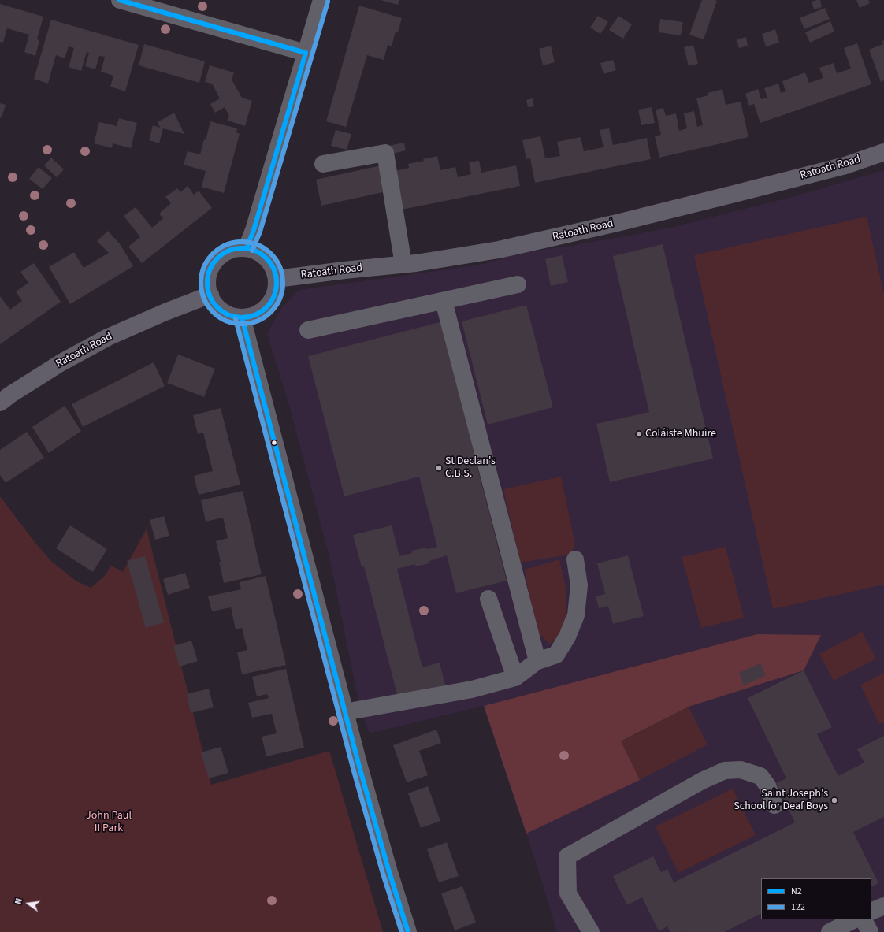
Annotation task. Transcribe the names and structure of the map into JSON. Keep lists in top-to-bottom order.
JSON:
{
  "streets": {
    "main road": ["Ratoath Road"]
  },
  "parks": ["John Paul II Park"],
  "places": ["Coláiste Mhuire", "St Declan's C.B.S.", "Saint Joseph's School for Deaf Boys"],
  "lines": ["transit line N2", "transit line 122"],
  "legend": ["N2", "122"],
  "north": "left"
}
